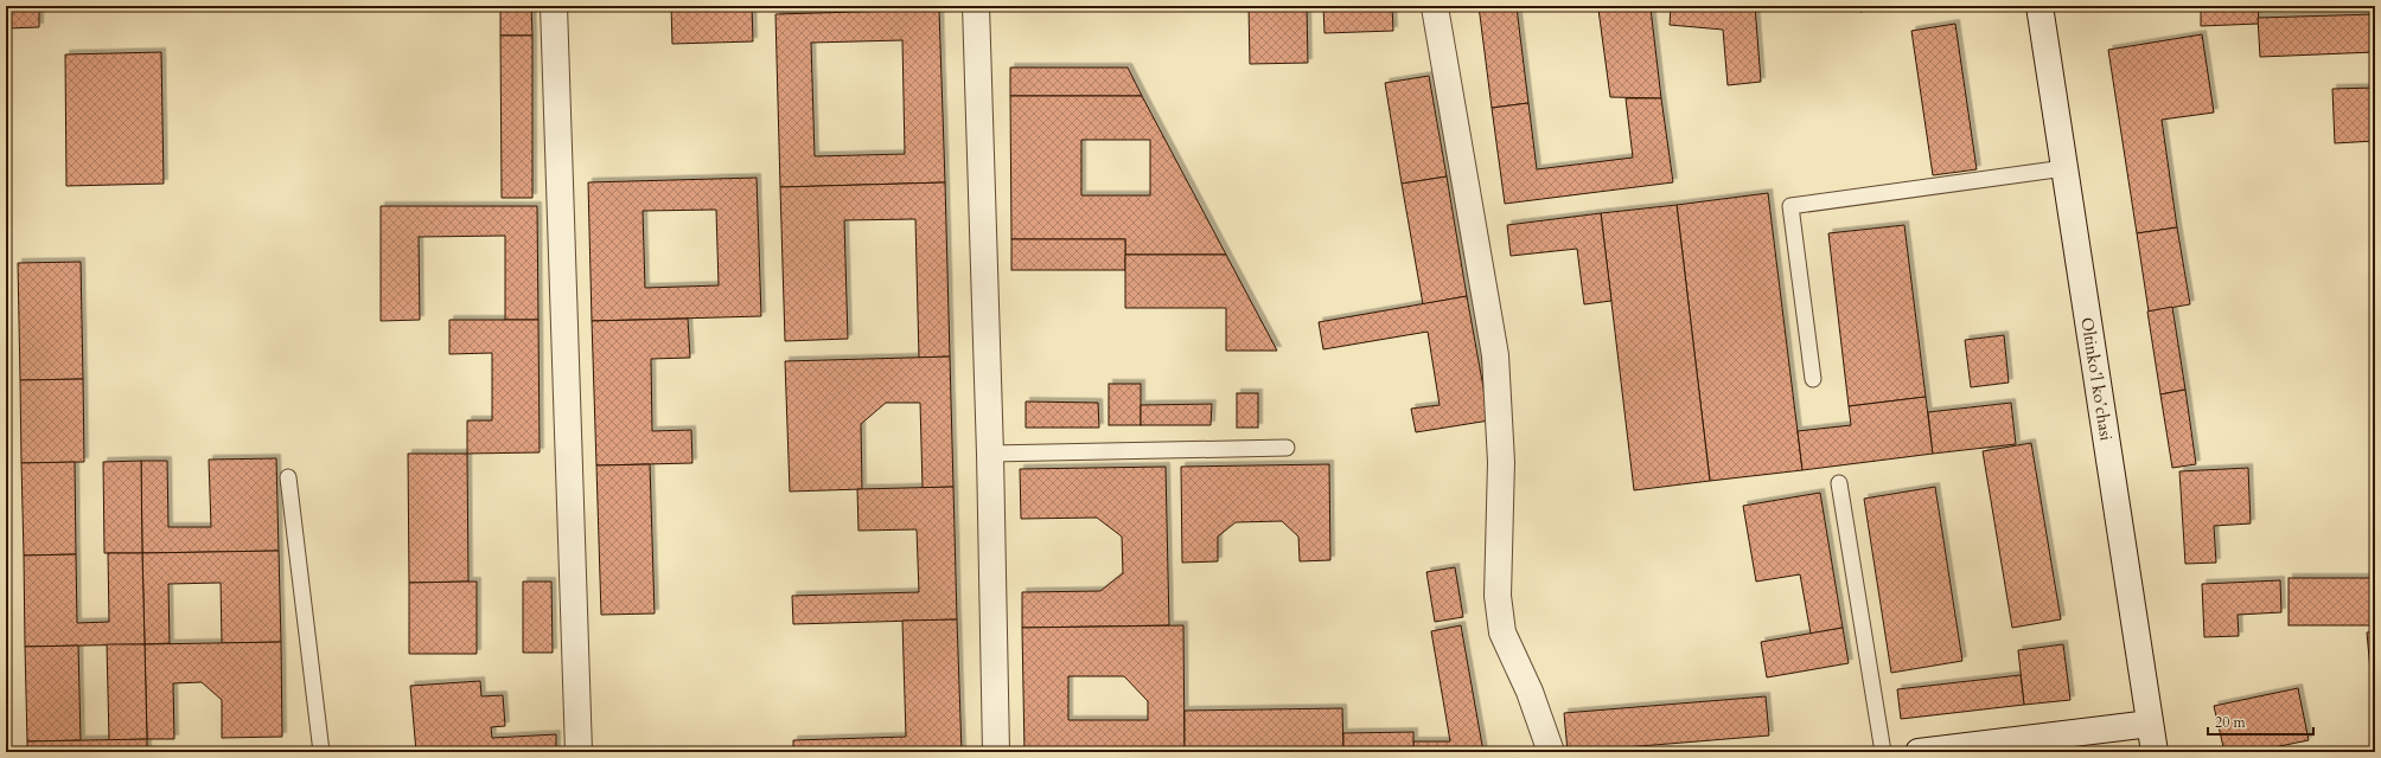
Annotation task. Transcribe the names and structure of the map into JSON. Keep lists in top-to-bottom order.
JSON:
{
  "streets": {
    "street": ["Oltinkoʻl koʻchasi"]
  },
  "scale_bar": "20 m"
}
